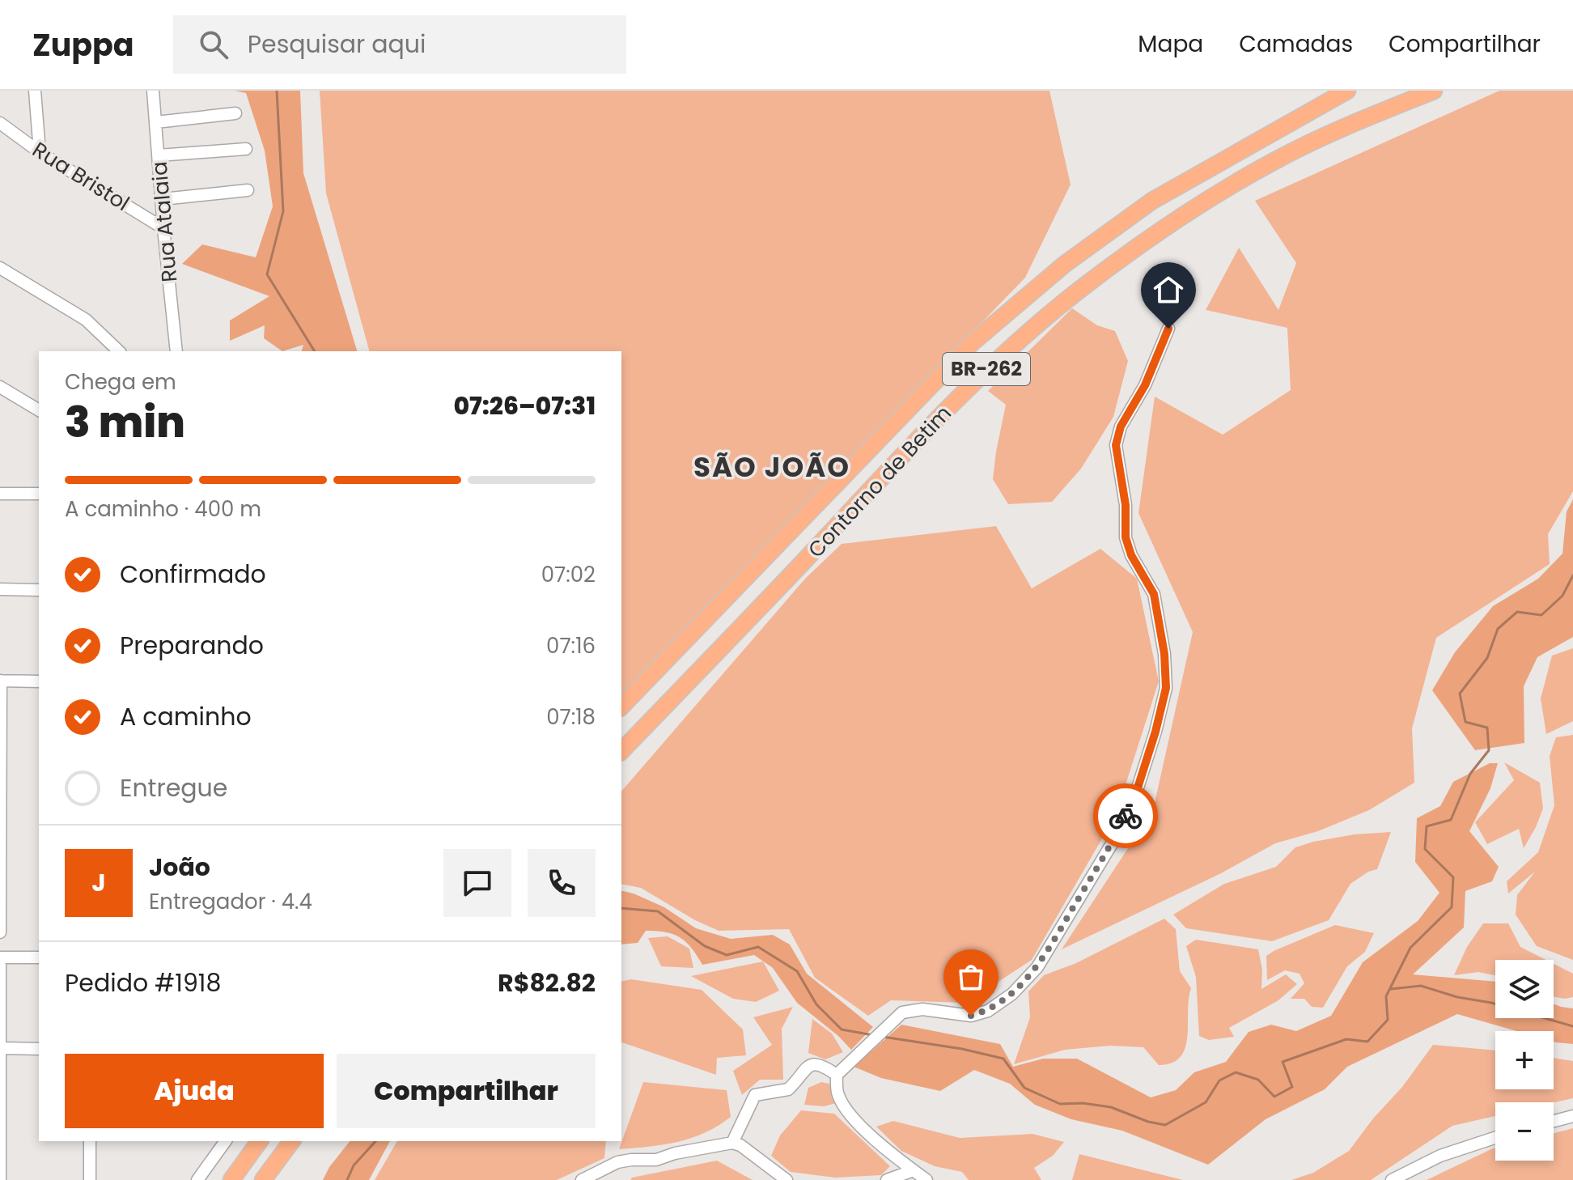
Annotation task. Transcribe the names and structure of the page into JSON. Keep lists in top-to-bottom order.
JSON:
{
  "streets": {
    "highway": ["BR-262", "Contorno de Betim"],
    "street": ["Rua Bristol", "Rua Atalaia"]
  },
  "crossings": [
    ["Rua Bristol", "Rua Atalaia"]
  ],
  "districts": ["SÃO JOÃO"],
  "page": {
    "header": "Zuppa",
    "search": "Pesquisar aqui",
    "nav": ["Mapa", "Camadas", "Compartilhar"],
    "heading": ["3 min", "Chega em", "07:26–07:31"],
    "panel": [
      "João",
      "Entregador · 4.4",
      "Pedido #1918",
      "R$82.82"
    ],
    "bar": "A caminho · 400 m",
    "list": [
      ["Confirmado", "07:02"],
      ["Preparando", "07:16"],
      ["A caminho", "07:18"],
      "Entregue"
    ],
    "round": "J",
    "map_buttons": ["+", "−"],
    "buttons": ["Ajuda", "Compartilhar"]
  }
}
